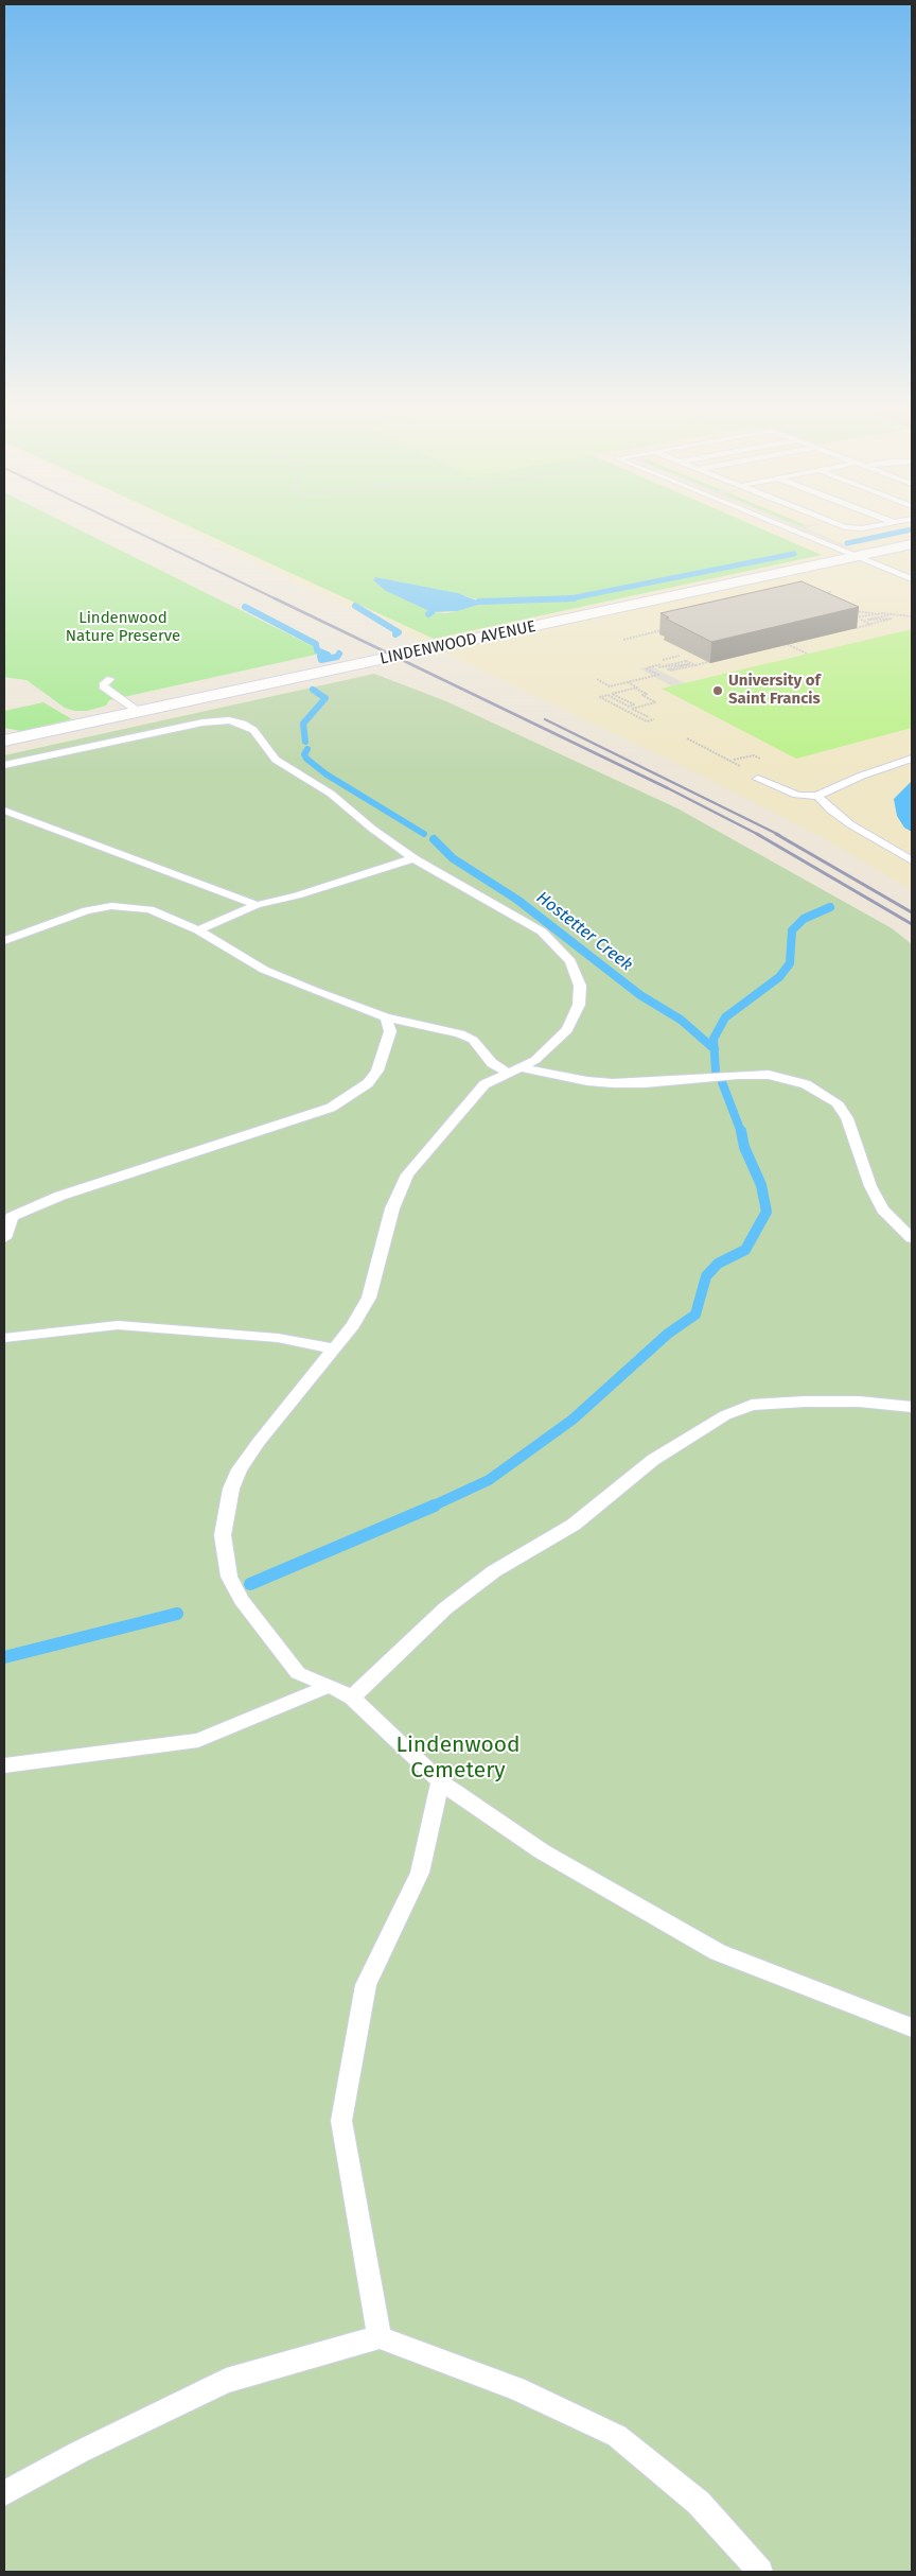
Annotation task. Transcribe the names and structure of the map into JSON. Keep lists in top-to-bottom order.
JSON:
{
  "streets": {
    "street": ["LINDENWOOD AVENUE"]
  },
  "water": ["Hostetter Creek"],
  "parks": ["Lindenwood Nature Preserve", "Lindenwood Cemetery"],
  "places": ["University of Saint Francis"]
}
